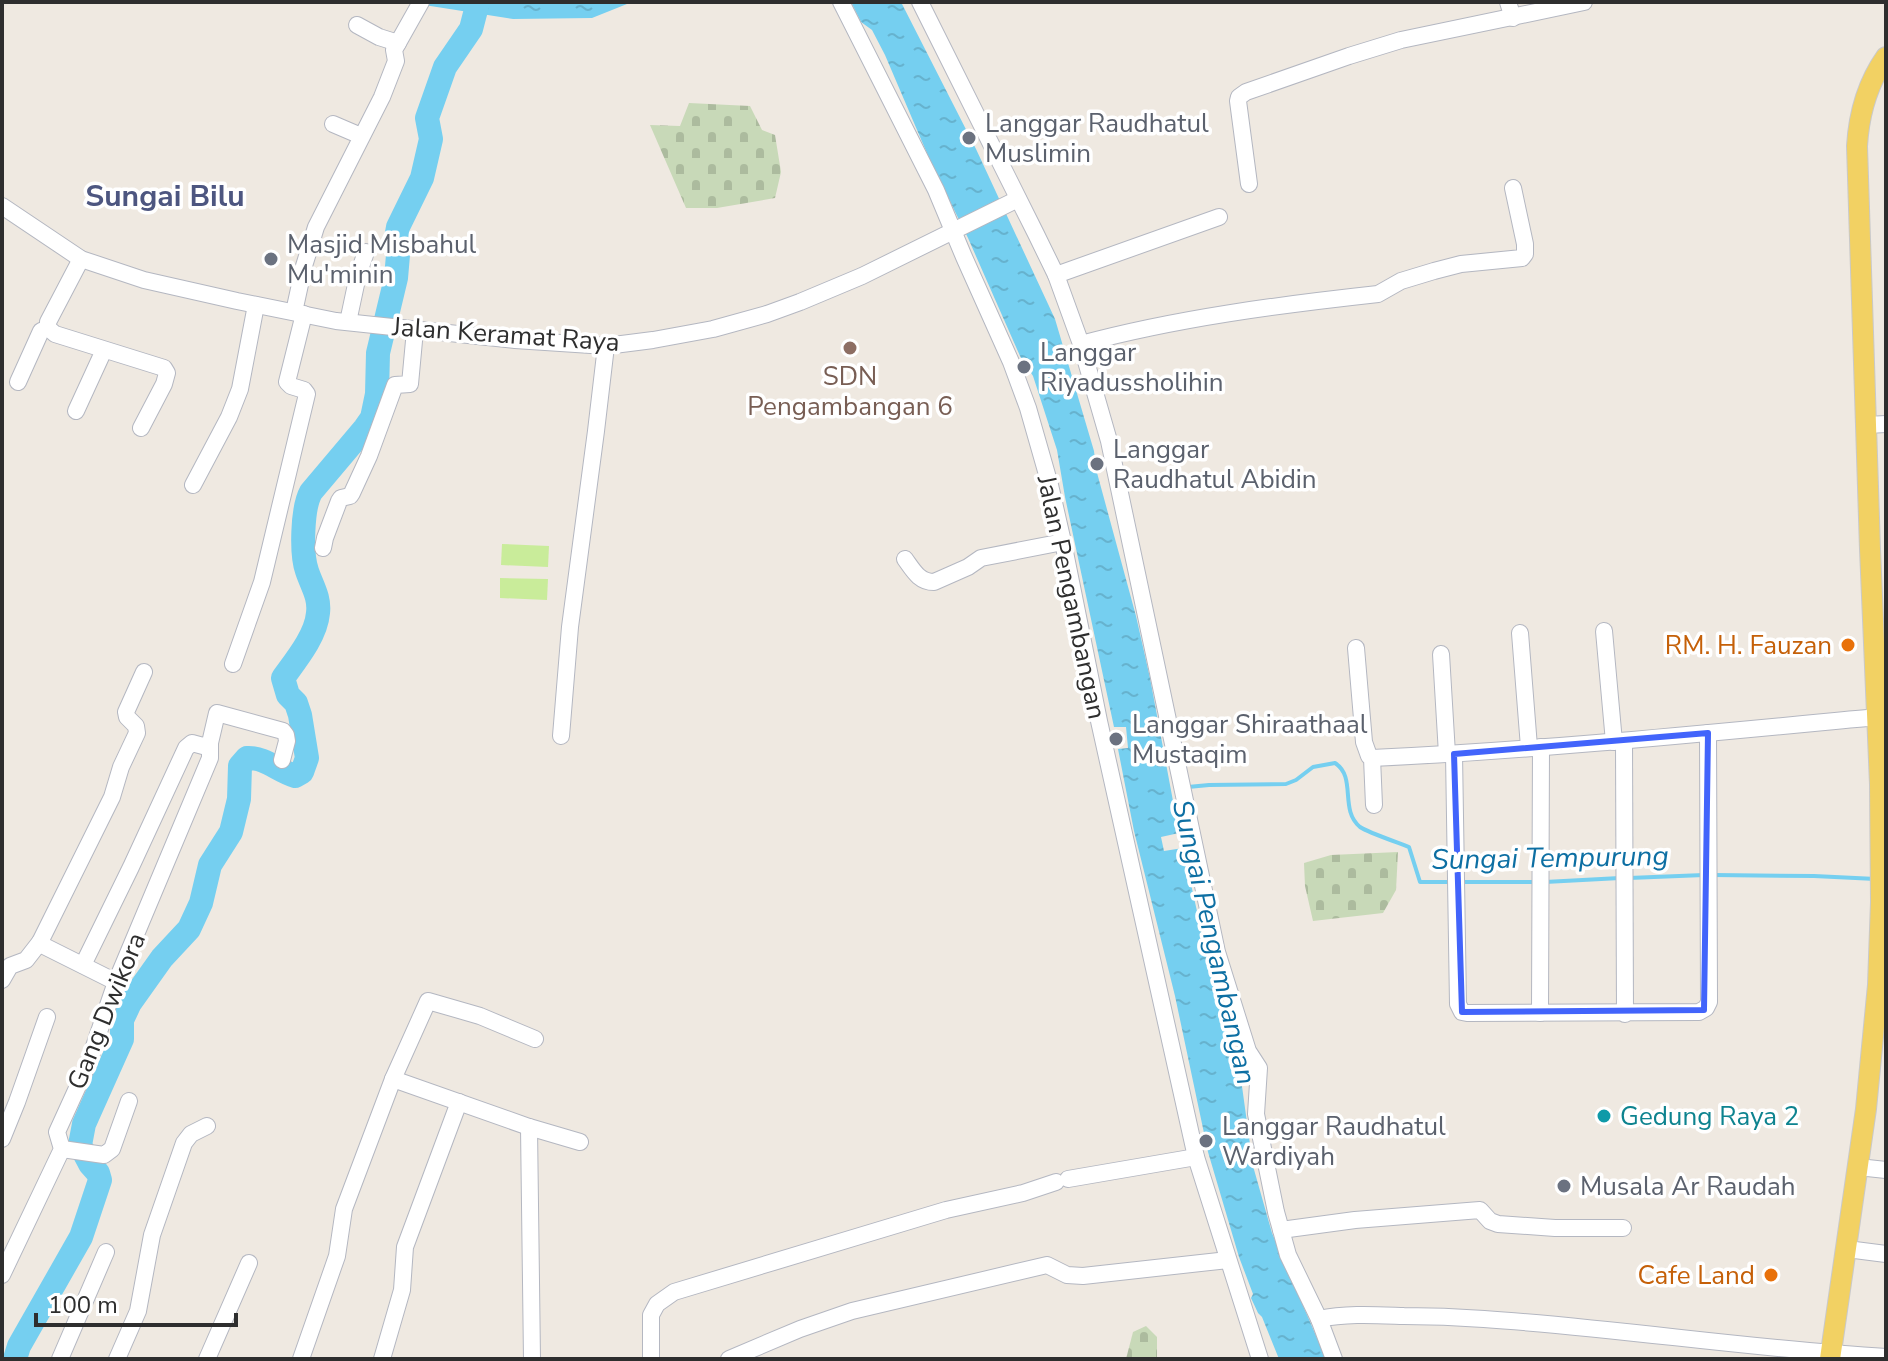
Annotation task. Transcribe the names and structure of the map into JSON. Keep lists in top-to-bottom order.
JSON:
{
  "streets": {
    "street": ["Jalan Keramat Raya", "Jalan Pengambangan", "Gang Dwikora"]
  },
  "crossings": [
    ["Jalan Keramat Raya", "Jalan Pengambangan"]
  ],
  "districts": ["Sungai Bilu"],
  "water": ["Sungai Tempurung", "Sungai Pengambangan"],
  "places": [
    "Langgar Raudhatul Muslimin",
    "Masjid Misbahul Mu'minin",
    "SDN Pengambangan 6",
    "Langgar Riyadussholihin",
    "Langgar Raudhatul Abidin",
    "RM. H. Fauzan",
    "Langgar Shiraathaal Mustaqim",
    "Gedung Raya 2",
    "Langgar Raudhatul Wardiyah",
    "Musala Ar Raudah",
    "Cafe Land"
  ],
  "scale_bar": "100 m"
}
